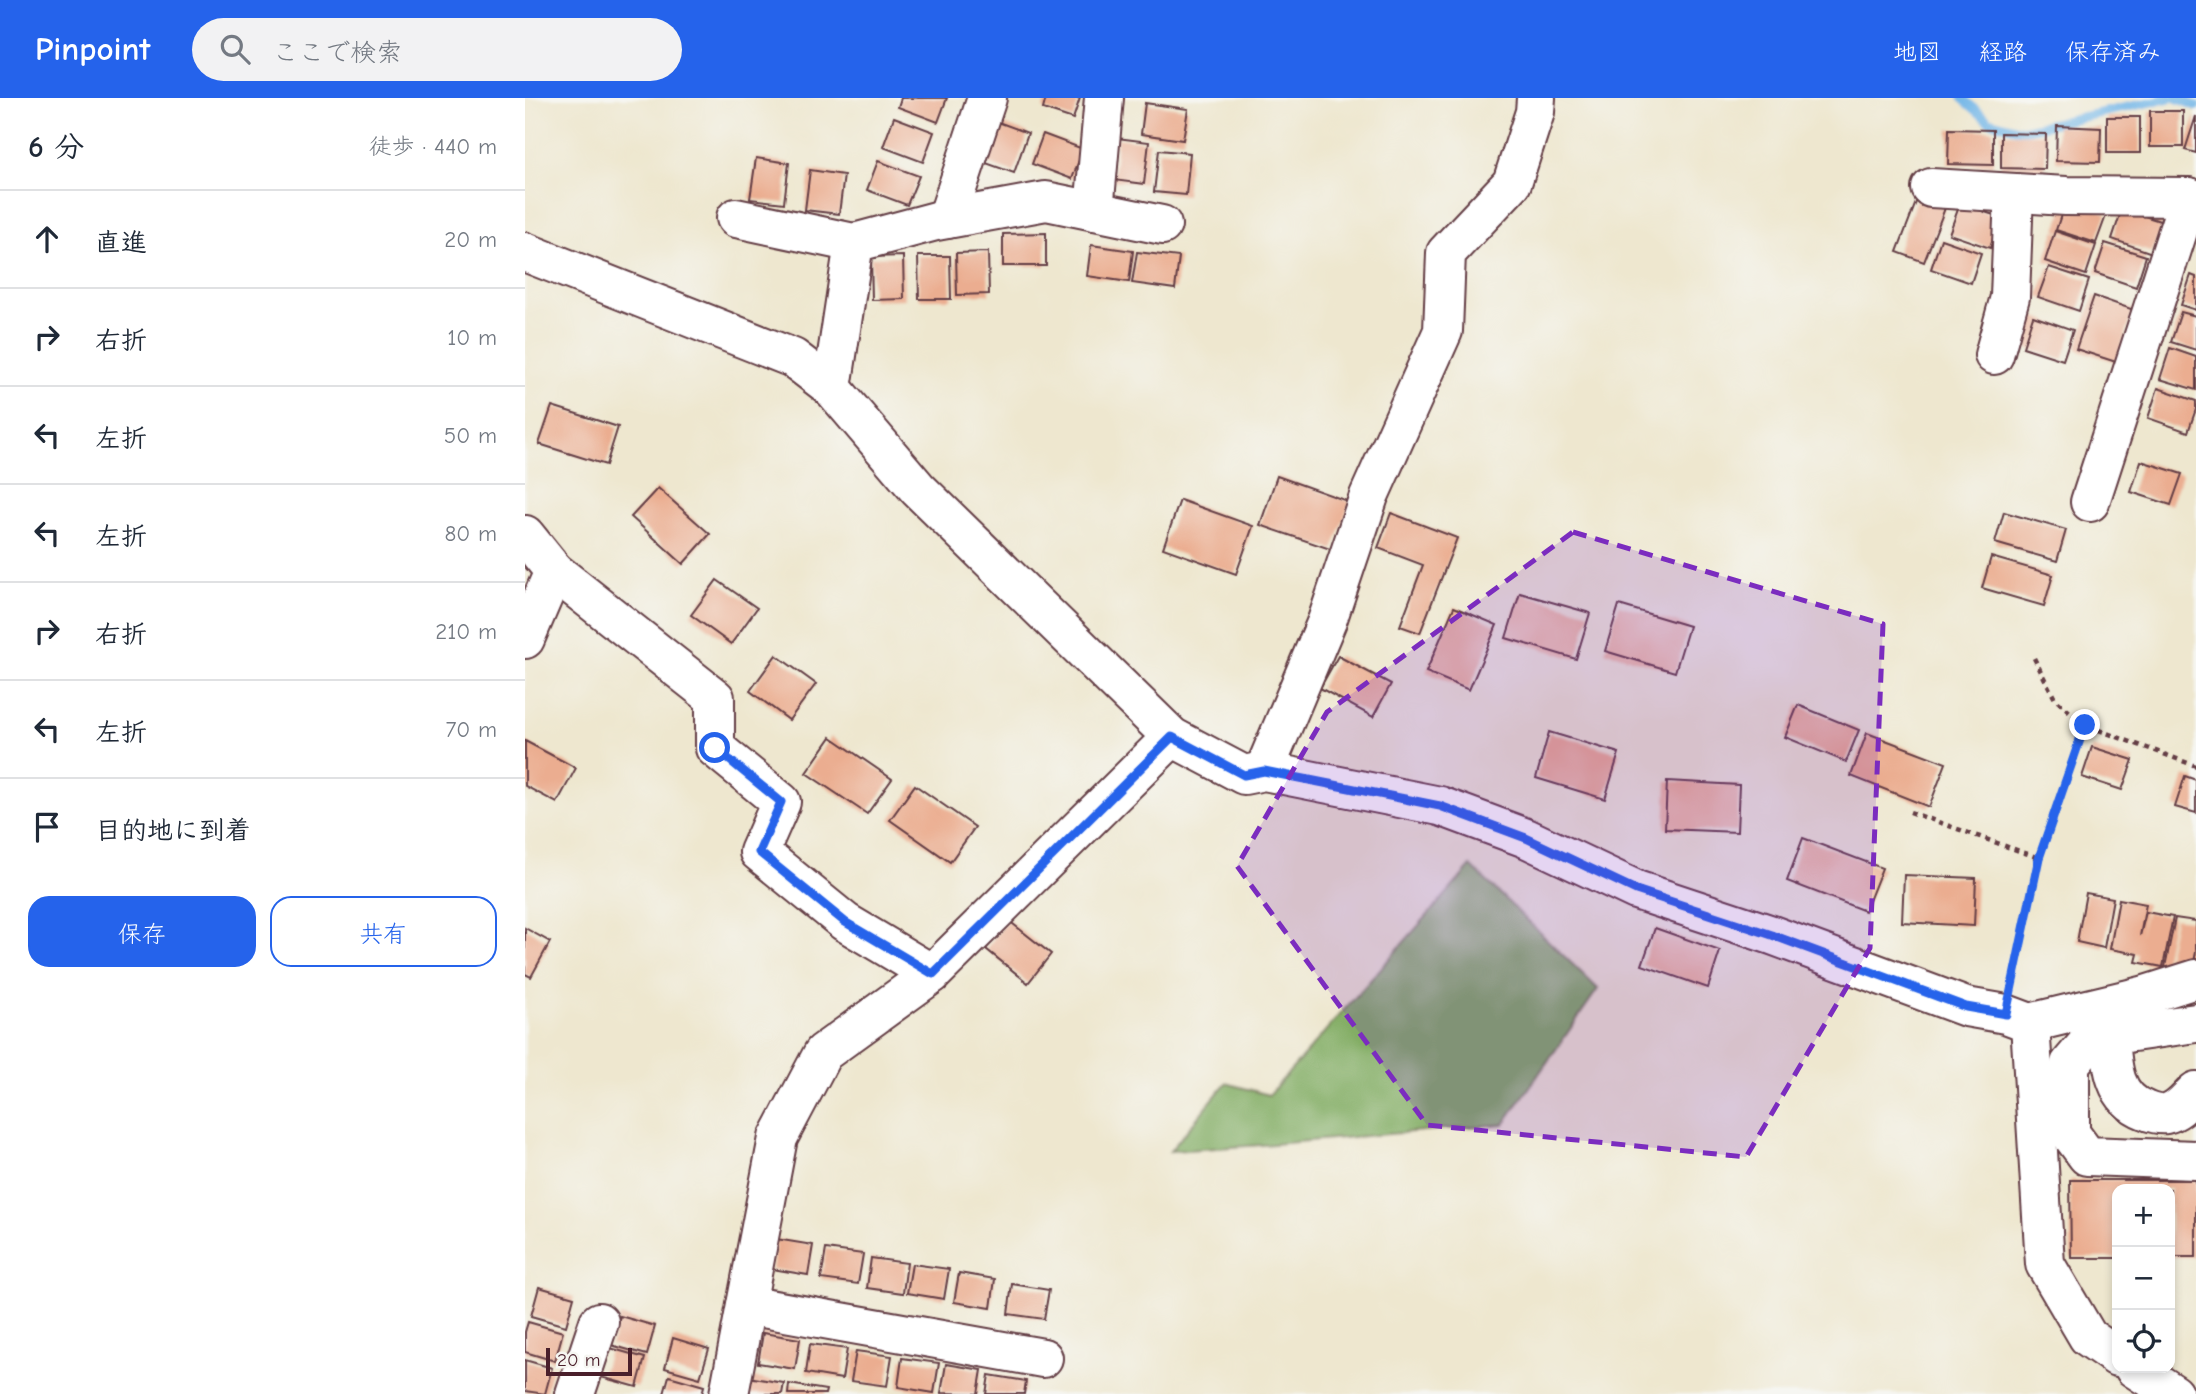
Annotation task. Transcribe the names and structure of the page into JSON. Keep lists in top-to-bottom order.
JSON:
{
  "scale_bar": "20 m",
  "page": {
    "header": "Pinpoint",
    "search": "ここで検索",
    "nav": ["地図", "経路", "保存済み"],
    "heading": ["6 分", "徒歩 · 440 m"],
    "list": [
      ["直進", "20 m"],
      ["右折", "10 m"],
      ["左折", "50 m"],
      ["左折", "80 m"],
      ["右折", "210 m"],
      ["左折", "70 m"],
      "目的地に到着"
    ],
    "buttons": ["保存", "共有"],
    "map_buttons": ["+", "−"],
    "scale": "20 m"
  }
}
